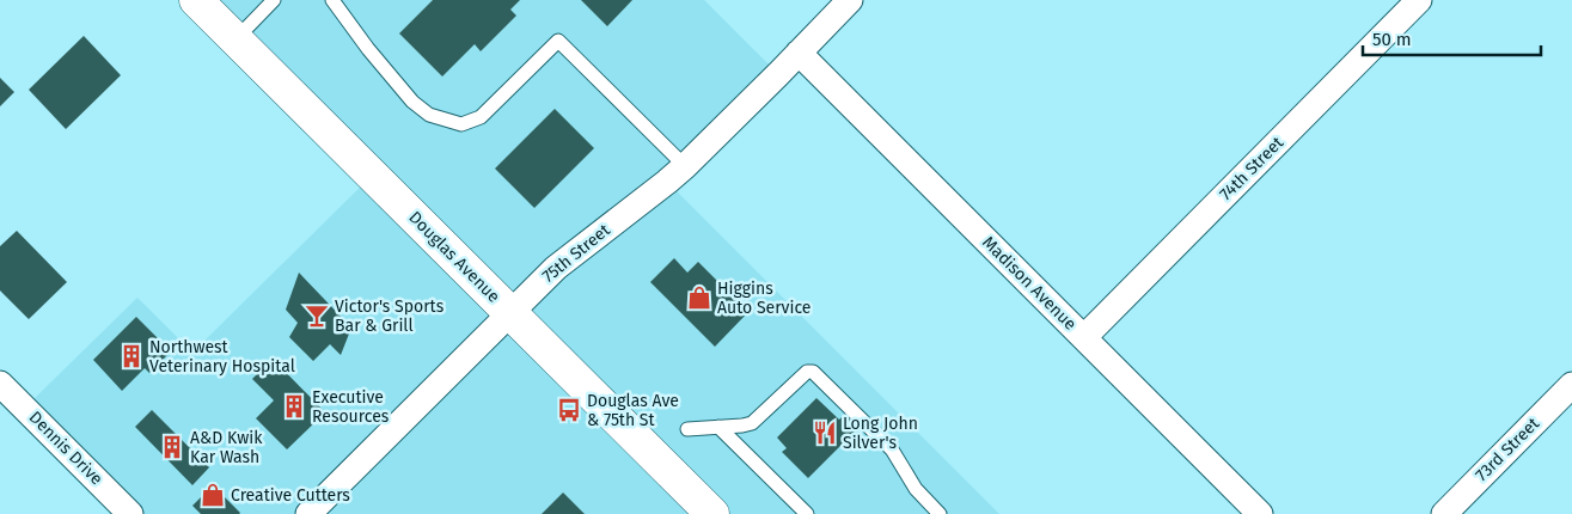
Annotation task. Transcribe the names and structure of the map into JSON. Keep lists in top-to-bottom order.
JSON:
{
  "streets": {
    "main road": ["Douglas Avenue"],
    "street": [
      "74th Street",
      "75th Street",
      "Madison Avenue",
      "Dennis Drive",
      "73rd Street"
    ]
  },
  "crossings": [
    ["74th Street", "Madison Avenue"],
    ["75th Street", "Douglas Avenue"],
    ["75th Street", "Madison Avenue"]
  ],
  "places": {
    "shop": ["Higgins Auto Service", "Creative Cutters"],
    "bar": ["Victor's Sports Bar & Grill"],
    "building": ["Northwest Veterinary Hospital", "Executive Resources", "A&D Kwik Kar Wash"],
    "bus stop": ["Douglas Ave & 75th St"],
    "restaurant": ["Long John Silver's"]
  },
  "scale_bar": "50 m"
}
